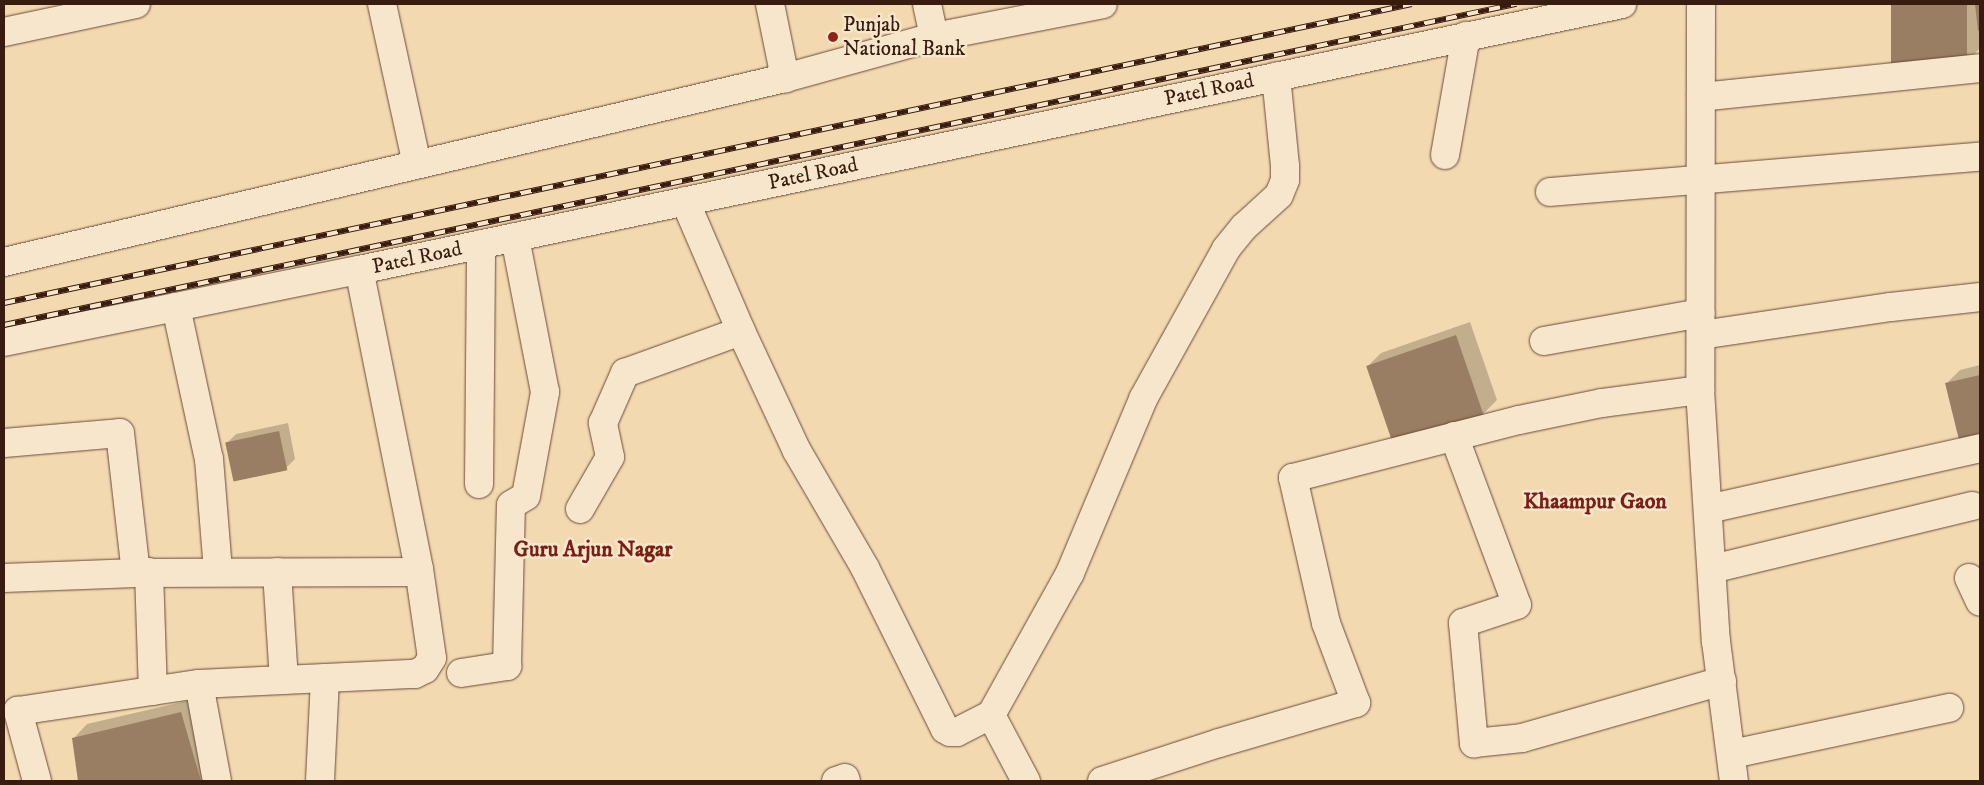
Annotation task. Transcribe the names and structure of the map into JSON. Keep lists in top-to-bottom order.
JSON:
{
  "streets": {
    "street": ["Patel Road"]
  },
  "districts": ["Khaampur Gaon", "Guru Arjun Nagar"],
  "places": ["Punjab National Bank"]
}
